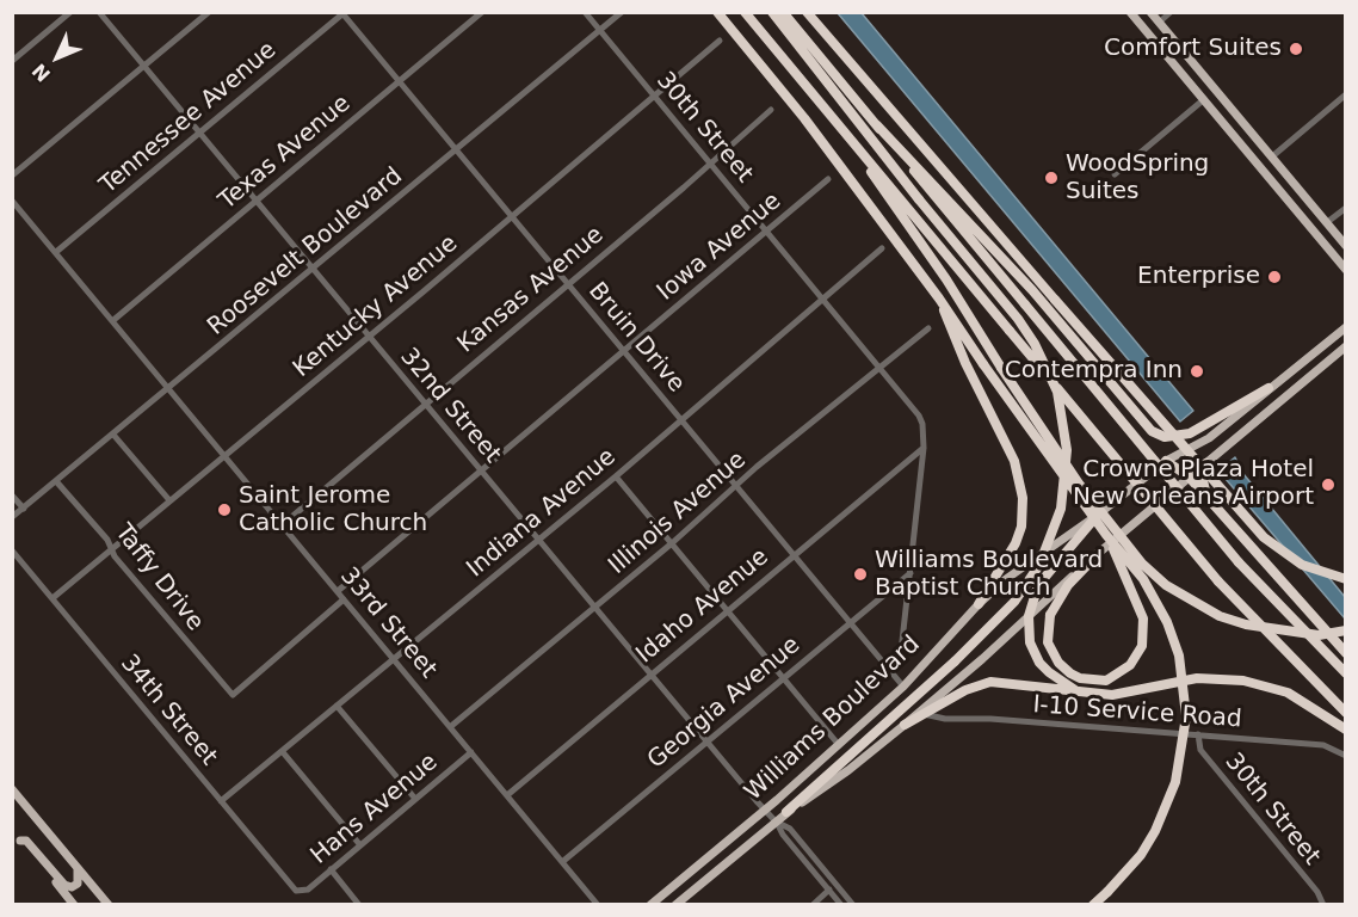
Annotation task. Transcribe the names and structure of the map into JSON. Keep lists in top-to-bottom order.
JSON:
{
  "streets": {
    "main road": ["Williams Boulevard"],
    "street": [
      "Tennessee Avenue",
      "30th Street",
      "Texas Avenue",
      "Iowa Avenue",
      "Roosevelt Boulevard",
      "Kansas Avenue",
      "Kentucky Avenue",
      "Bruin Drive",
      "32nd Street",
      "Indiana Avenue",
      "Illinois Avenue",
      "Taffy Drive",
      "Idaho Avenue",
      "33rd Street",
      "Georgia Avenue",
      "34th Street",
      "I-10 Service Road",
      "Hans Avenue"
    ]
  },
  "crossings": [
    ["Tennessee Avenue", "Bruin Drive"],
    ["Tennessee Avenue", "32nd Street"],
    ["Tennessee Avenue", "33rd Street"],
    ["30th Street", "Iowa Avenue"],
    ["30th Street", "Roosevelt Boulevard"],
    ["30th Street", "Kansas Avenue"],
    ["30th Street", "Kentucky Avenue"],
    ["30th Street", "Indiana Avenue"],
    ["30th Street", "I-10 Service Road"],
    ["Texas Avenue", "Bruin Drive"],
    ["Texas Avenue", "32nd Street"],
    ["Texas Avenue", "33rd Street"],
    ["Iowa Avenue", "Bruin Drive"],
    ["Iowa Avenue", "32nd Street"],
    ["Iowa Avenue", "33rd Street"],
    ["Roosevelt Boulevard", "Bruin Drive"],
    ["Roosevelt Boulevard", "32nd Street"],
    ["Roosevelt Boulevard", "Taffy Drive"],
    ["Roosevelt Boulevard", "33rd Street"],
    ["Kansas Avenue", "Bruin Drive"],
    ["Kansas Avenue", "32nd Street"],
    ["Kansas Avenue", "33rd Street"],
    ["Kentucky Avenue", "Bruin Drive"],
    ["Kentucky Avenue", "32nd Street"],
    ["Kentucky Avenue", "Taffy Drive"],
    ["Kentucky Avenue", "33rd Street"],
    ["Kentucky Avenue", "34th Street"],
    ["Bruin Drive", "Indiana Avenue"],
    ["Bruin Drive", "Illinois Avenue"],
    ["Bruin Drive", "Idaho Avenue"],
    ["Bruin Drive", "Georgia Avenue"],
    ["Bruin Drive", "Williams Boulevard"],
    ["32nd Street", "Indiana Avenue"],
    ["32nd Street", "Illinois Avenue"],
    ["32nd Street", "Idaho Avenue"],
    ["32nd Street", "Georgia Avenue"],
    ["32nd Street", "Williams Boulevard"],
    ["Indiana Avenue", "33rd Street"],
    ["Indiana Avenue", "34th Street"],
    ["Illinois Avenue", "33rd Street"],
    ["Taffy Drive", "33rd Street"],
    ["Idaho Avenue", "33rd Street"],
    ["33rd Street", "Georgia Avenue"],
    ["33rd Street", "Hans Avenue"],
    ["34th Street", "Hans Avenue"]
  ],
  "places": [
    "Comfort Suites",
    "WoodSpring Suites",
    "Enterprise",
    "Contempra Inn",
    "Crowne Plaza Hotel New Orleans Airport",
    "Saint Jerome Catholic Church",
    "Williams Boulevard Baptist Church"
  ],
  "north": "bottom left"
}
